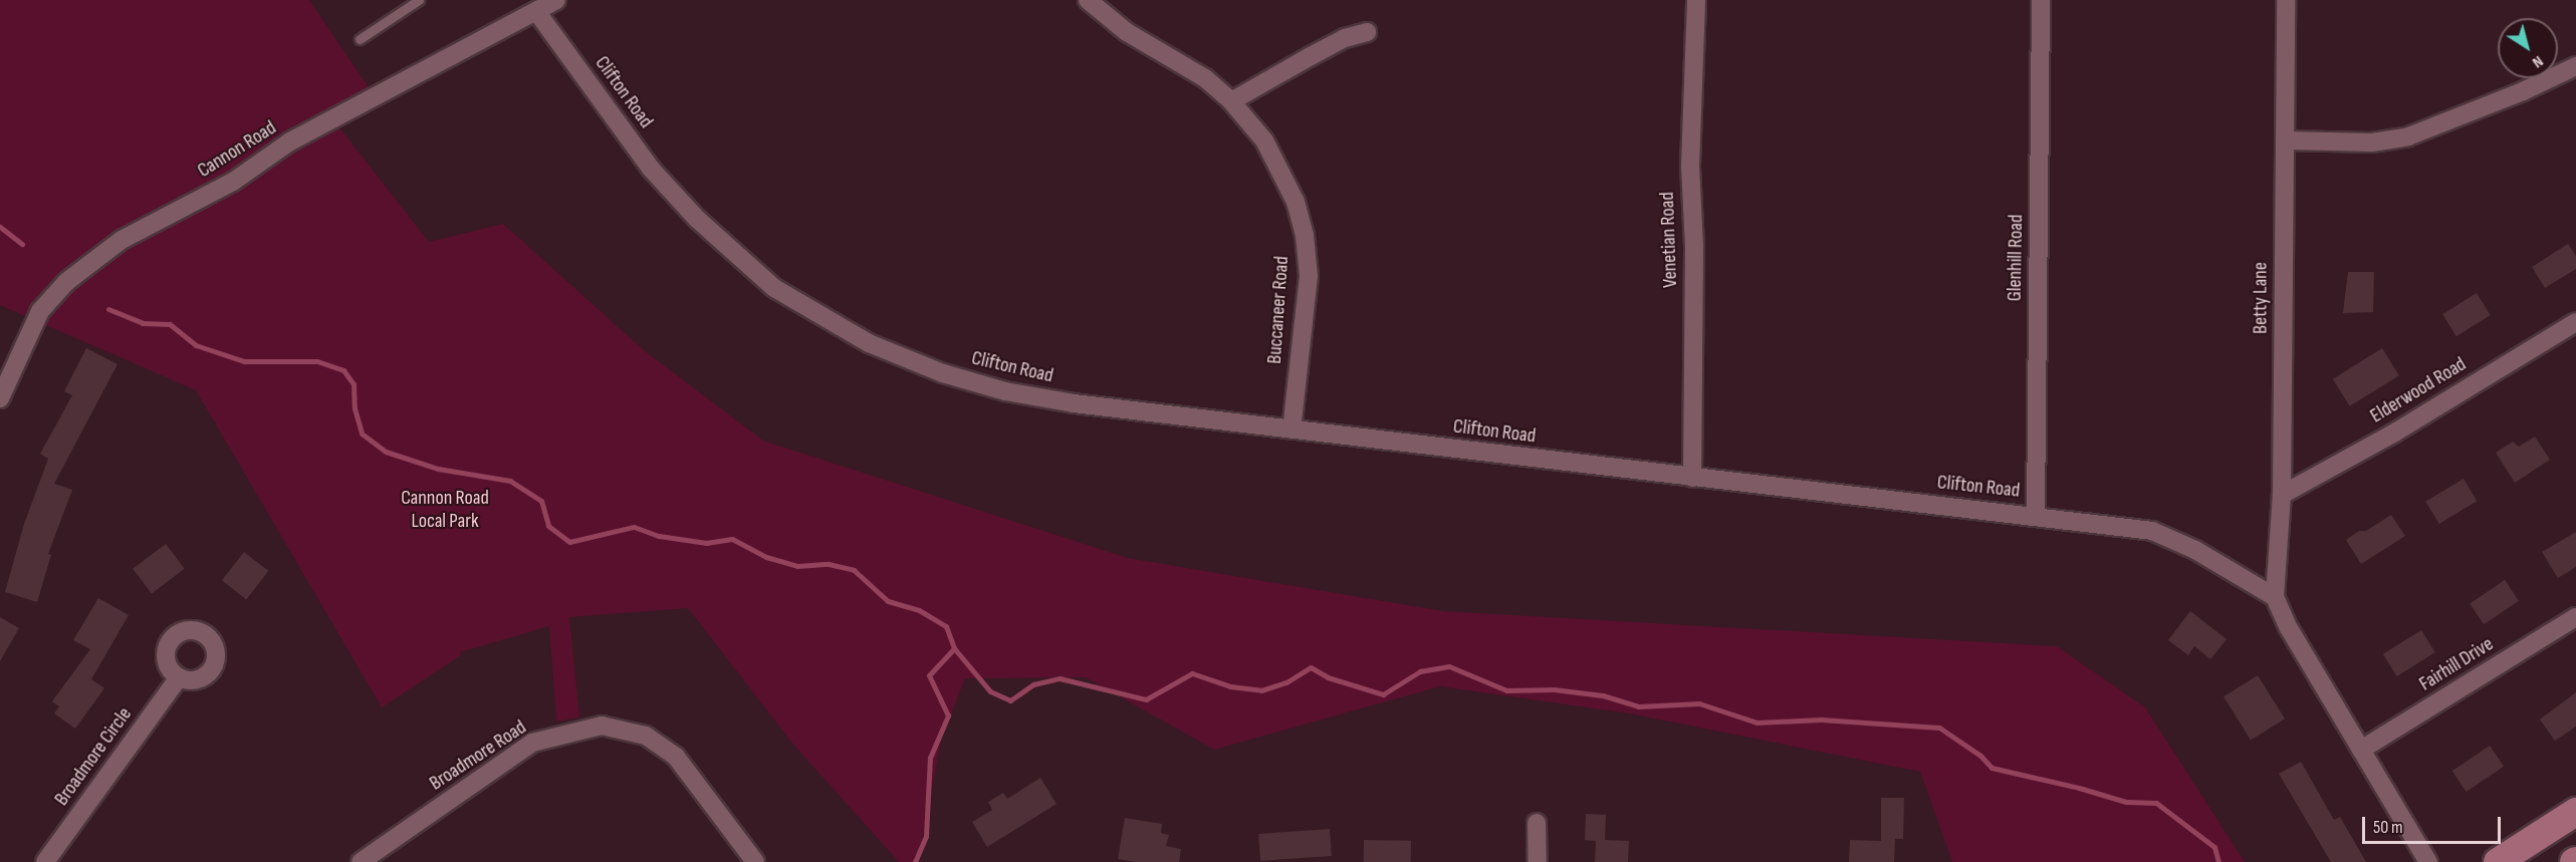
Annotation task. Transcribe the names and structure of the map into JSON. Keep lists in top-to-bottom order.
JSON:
{
  "streets": {
    "street": [
      "Clifton Road",
      "Cannon Road",
      "Venetian Road",
      "Glenhill Road",
      "Betty Lane",
      "Buccaneer Road",
      "Elderwood Road",
      "Fairhill Drive",
      "Broadmore Road",
      "Broadmore Circle"
    ]
  },
  "crossings": [
    ["Clifton Road", "Cannon Road"],
    ["Clifton Road", "Venetian Road"],
    ["Clifton Road", "Glenhill Road"],
    ["Clifton Road", "Betty Lane"],
    ["Clifton Road", "Buccaneer Road"],
    ["Betty Lane", "Elderwood Road"]
  ],
  "parks": ["Cannon Road Local Park"],
  "scale_bar": "50 m",
  "north": "bottom right"
}
